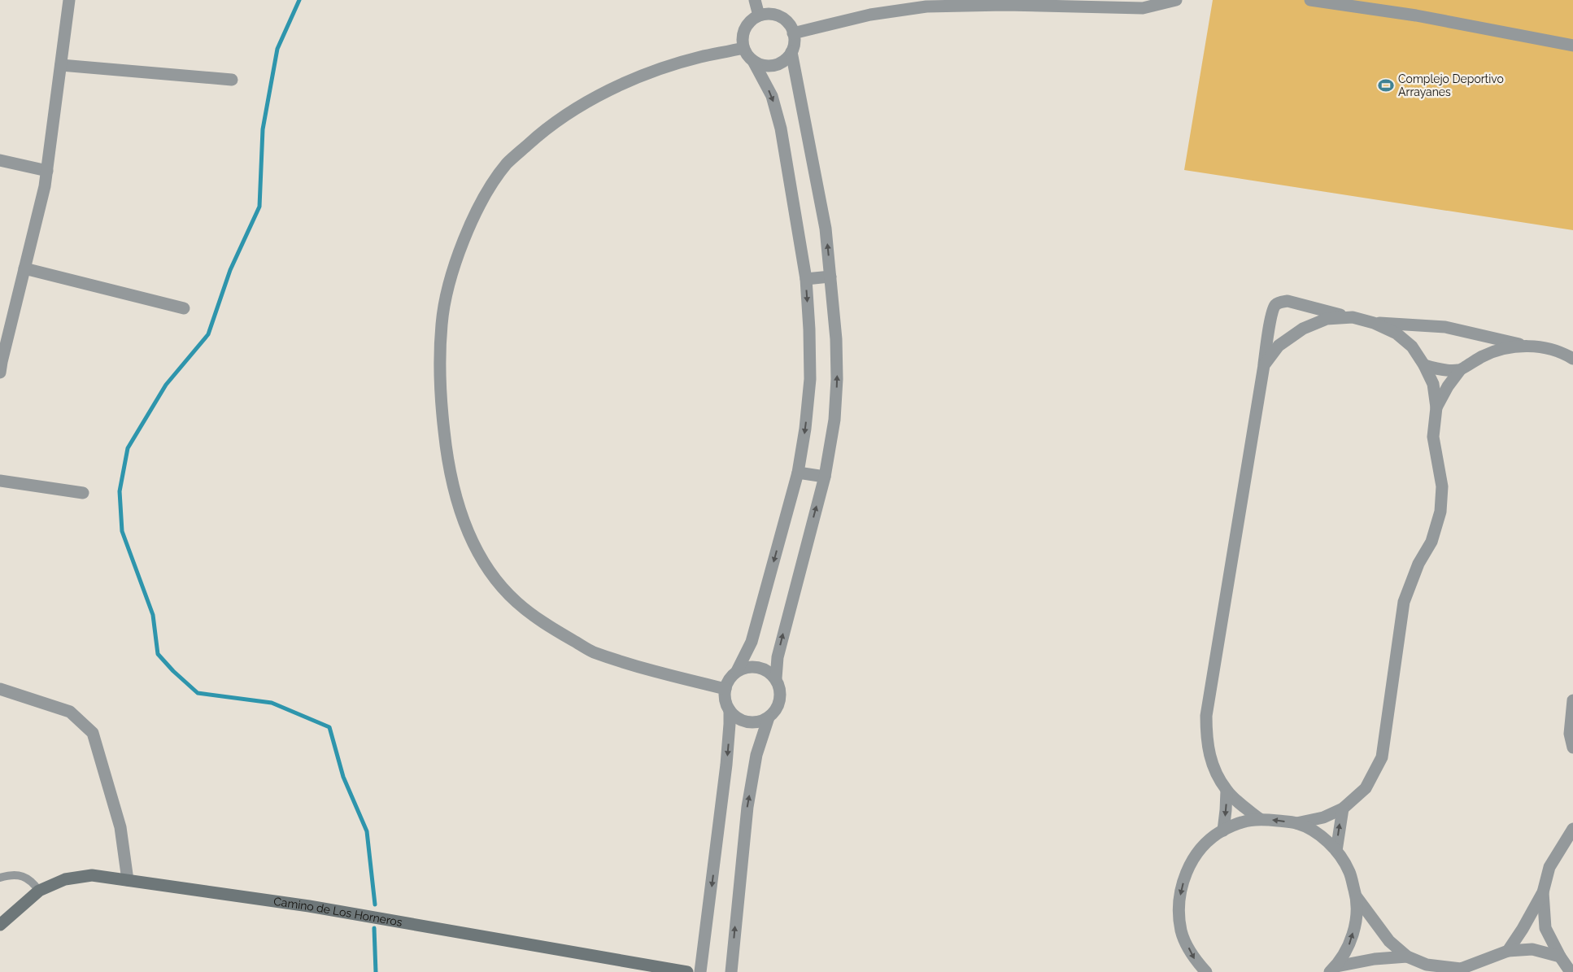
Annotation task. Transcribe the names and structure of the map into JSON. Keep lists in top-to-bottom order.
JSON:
{
  "streets": {
    "street": ["Camino de Los Horneros"]
  },
  "places": {
    "sports": ["Complejo Deportivo Arrayanes"]
  }
}
